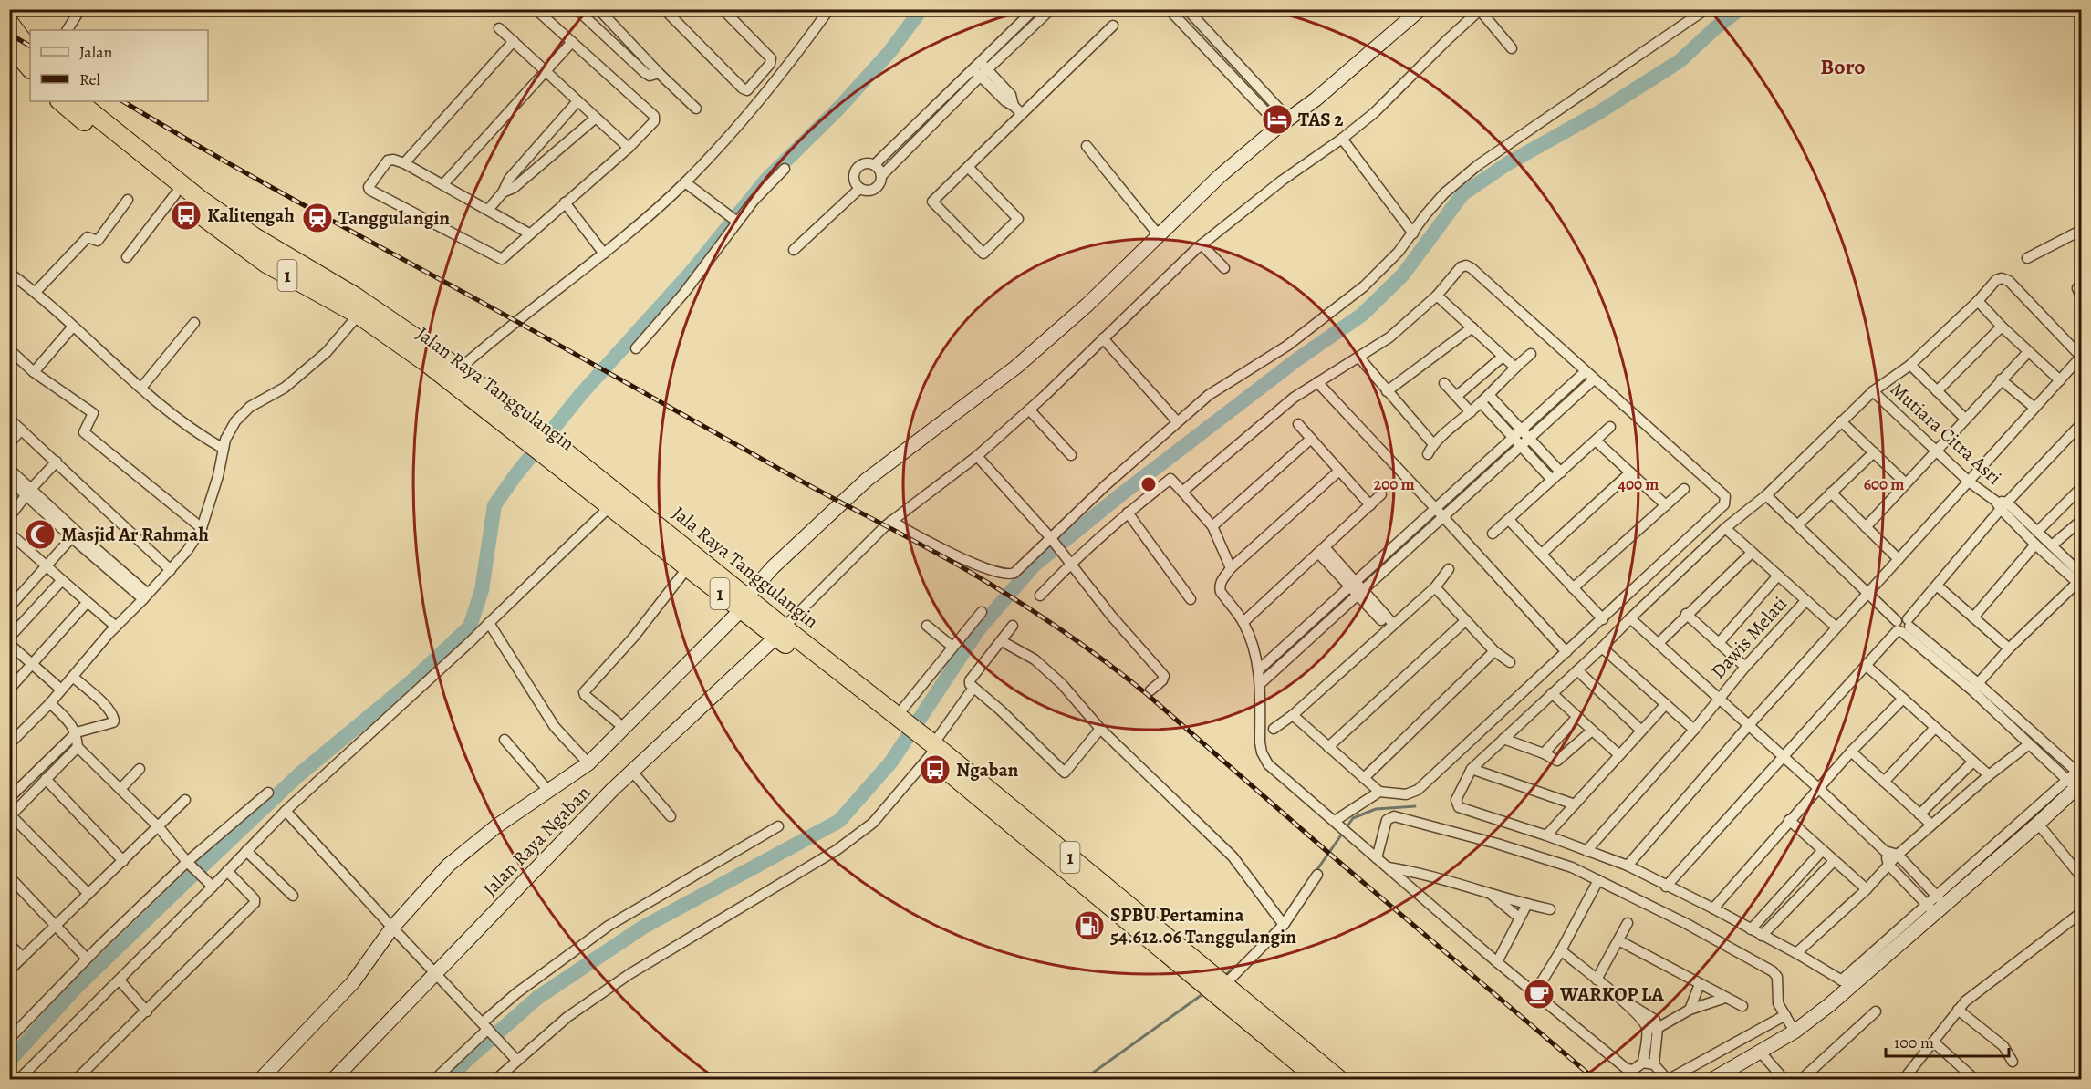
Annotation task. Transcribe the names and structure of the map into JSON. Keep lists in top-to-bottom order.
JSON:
{
  "streets": {
    "highway": ["1", "Jalan Raya Tanggulangin", "Jala Raya Tanggulangin"],
    "street": ["Mutiara Citra Asri", "Dawis Melati", "Jalan Raya Ngaban"]
  },
  "crossings": [
    ["1", "Jalan Raya Tanggulangin"],
    ["1", "Jala Raya Tanggulangin"],
    ["Jalan Raya Tanggulangin", "Jala Raya Tanggulangin"],
    ["Jala Raya Tanggulangin", "Jalan Raya Ngaban"]
  ],
  "districts": ["Boro"],
  "places": {
    "hotel": ["TAS 2"],
    "bus stop": ["Kalitengah", "Ngaban"],
    "station": ["Tanggulangin"],
    "mosque": ["Masjid Ar Rahmah"],
    "fuel station": ["SPBU Pertamina 54.612.06 Tanggulangin"],
    "cafe": ["WARKOP LA"]
  },
  "legend": ["Jalan", "Rel"],
  "scale_bar": "100 m",
  "rings": ["200 m", "400 m", "600 m"]
}
